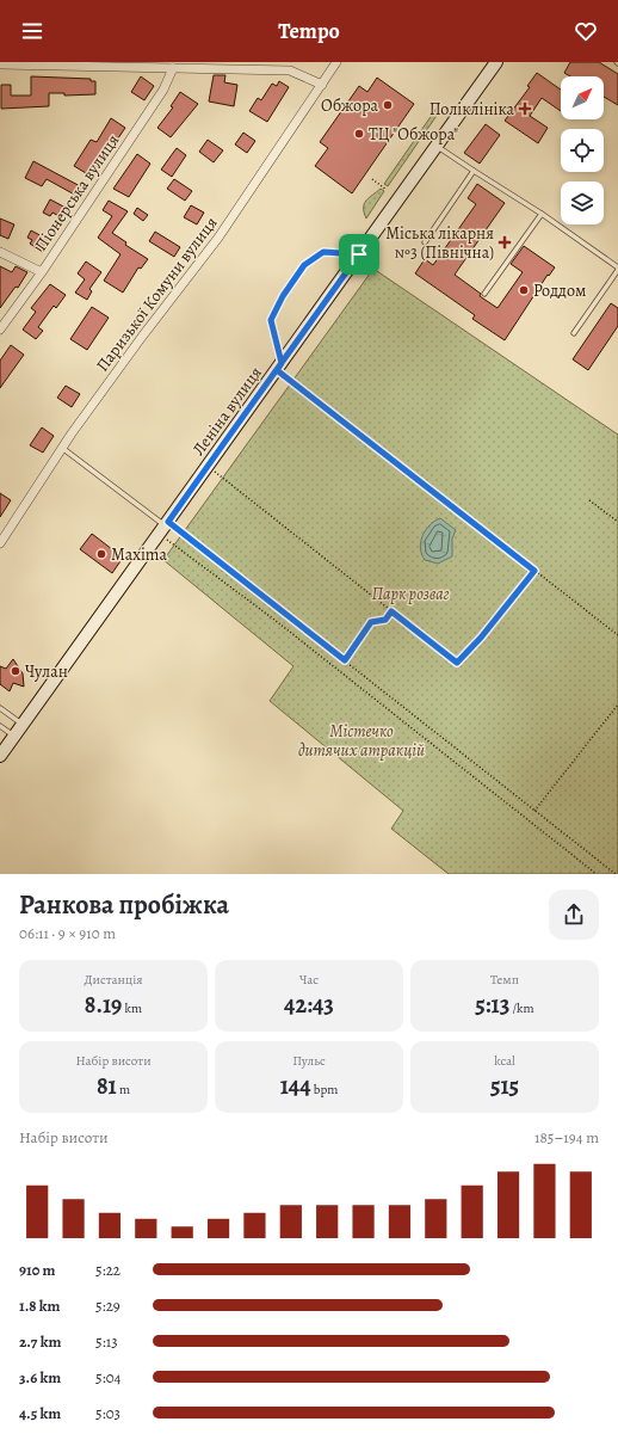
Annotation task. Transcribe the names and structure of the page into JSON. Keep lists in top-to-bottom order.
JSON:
{
  "streets": {
    "main road": ["Леніна вулиця"],
    "street": ["Піонерська вулиця", "Паризької Комуни вулиця"]
  },
  "parks": ["Парк розваг", "Містечко дитячих атракцій"],
  "places": {
    "other": [
      "Обжора",
      "ТЦ \"Обжора\"",
      "Роддом",
      "Maxima",
      "Чулан"
    ],
    "health": ["Поліклініка", "Міська лікарня №3 (Північна)"]
  },
  "north": "top right",
  "page": {
    "header": "Tempo",
    "heading": ["Ранкова пробіжка", "06:11 · 9 × 910 m"],
    "stats": [
      ["Дистанція", "8.19 km"],
      ["Час", "42:43"],
      ["Темп", "5:13 /km"],
      ["Набір висоти", "81 m"],
      ["Пульс", "144 bpm"],
      ["kcal", "515"]
    ],
    "chart": ["Набір висоти", "185–194 m"],
    "list": [
      {
        "name": "910 m",
        "note": "5:22"
      },
      {
        "name": "1.8 km",
        "note": "5:29"
      },
      {
        "name": "2.7 km",
        "note": "5:13"
      },
      {
        "name": "3.6 km",
        "note": "5:04"
      },
      {
        "name": "4.5 km",
        "note": "5:03"
      }
    ]
  }
}
